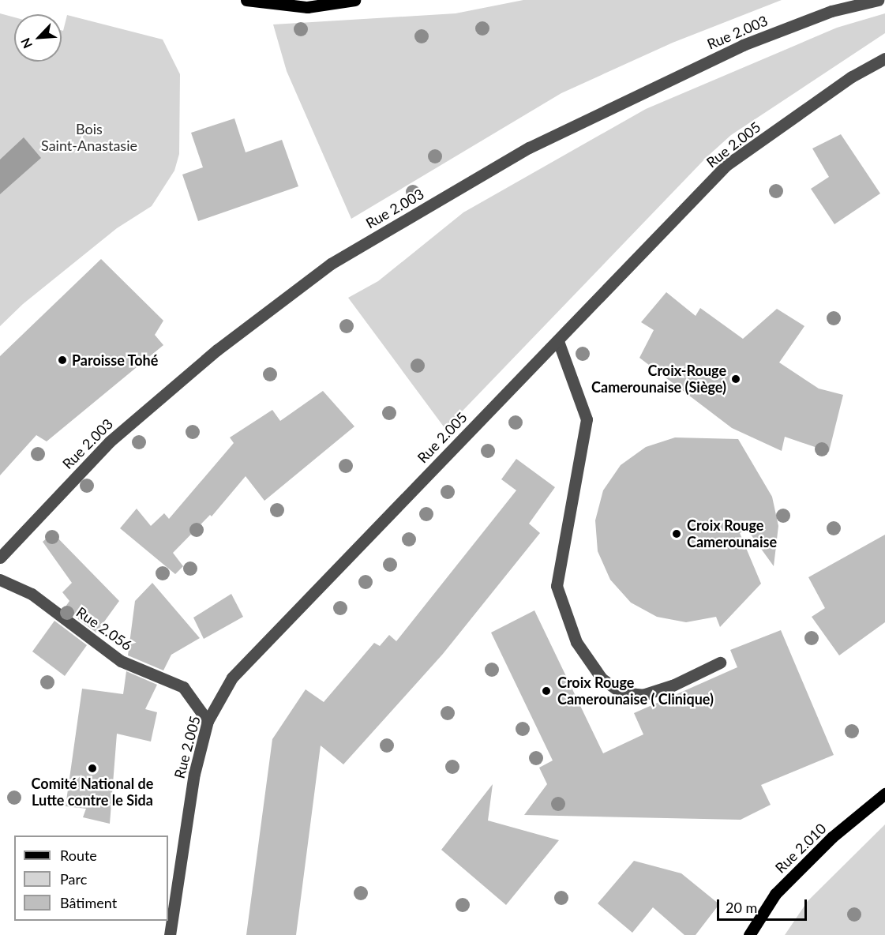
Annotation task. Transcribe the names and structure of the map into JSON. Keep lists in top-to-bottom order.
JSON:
{
  "streets": {
    "main road": ["Rue 2.010"],
    "street": ["Rue 2.003", "Rue 2.005", "Rue 2.056"]
  },
  "crossings": [
    ["Rue 2.005", "Rue 2.056"]
  ],
  "parks": ["Bois Saint-Anastasie"],
  "places": [
    "Paroisse Tohé",
    "Croix-Rouge Camerounaise (Siège)",
    "Croix Rouge Camerounaise",
    "Croix Rouge Camerounaise ( Clinique)",
    "Comité National de Lutte contre le Sida"
  ],
  "legend": ["Route", "Parc", "Bâtiment"],
  "scale_bar": "20 m",
  "north": "bottom left"
}
